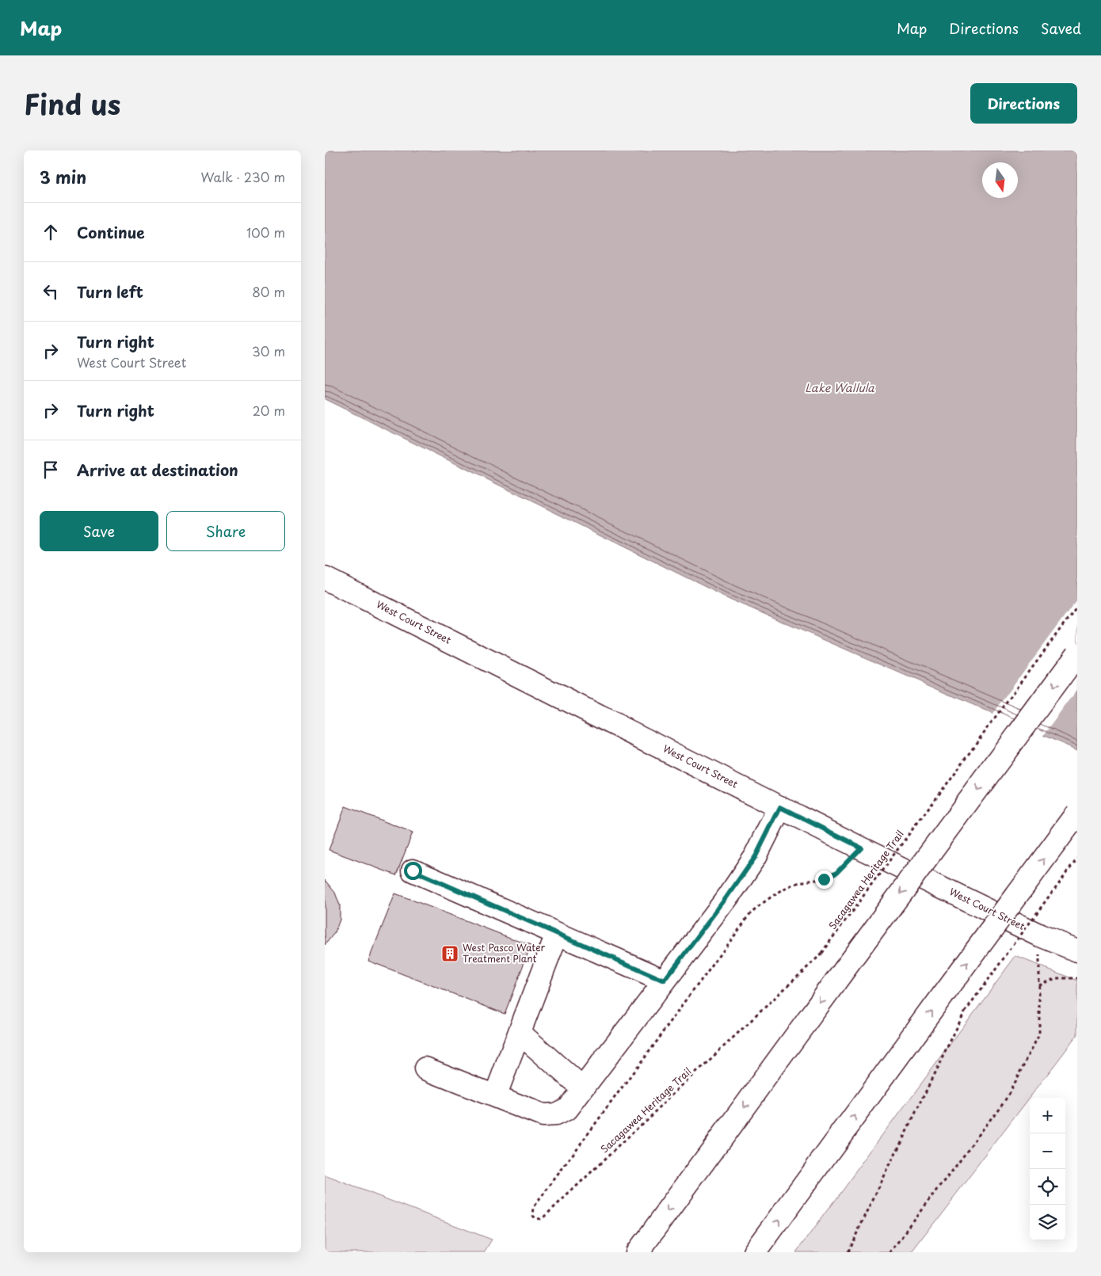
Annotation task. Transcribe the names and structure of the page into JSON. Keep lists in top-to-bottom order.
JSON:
{
  "streets": {
    "main road": ["West Court Street"],
    "path": ["Sacagawea Heritage Trail"]
  },
  "crossings": [
    ["West Court Street", "Sacagawea Heritage Trail"]
  ],
  "water": ["Lake Wallula"],
  "places": {
    "building": ["West Pasco Water Treatment Plant"]
  },
  "north": "bottom",
  "page": {
    "header": "Map",
    "nav": ["Map", "Directions", "Saved"],
    "title": "Find us",
    "buttons": [
      "Directions",
      ["Save", "Share"]
    ],
    "heading": ["3 min", "Walk · 230 m"],
    "list": [
      ["Continue", "100 m"],
      ["Turn left", "80 m"],
      ["Turn right", "West Court Street", "30 m"],
      ["Turn right", "20 m"],
      "Arrive at destination"
    ],
    "map_buttons": ["+", "−"]
  }
}
